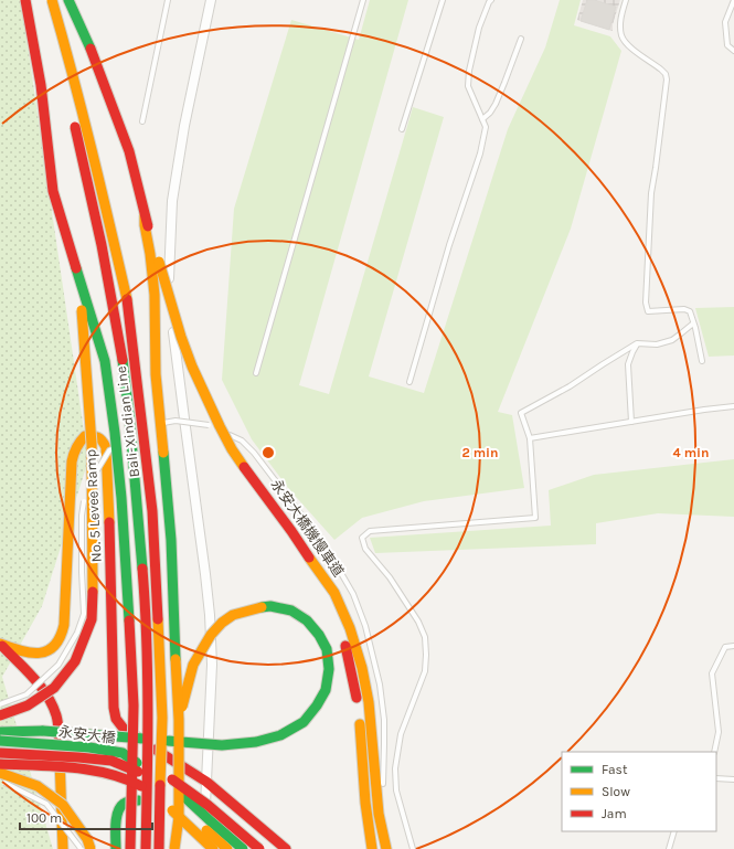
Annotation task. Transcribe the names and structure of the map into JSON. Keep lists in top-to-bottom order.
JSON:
{
  "streets": {
    "main road": ["Bali-Xindian Line", "No. 5 Levee Ramp", "永安大橋"],
    "lane": ["永安大橋機慢車道"]
  },
  "legend": ["Fast", "Slow", "Jam"],
  "scale_bar": "100 m",
  "rings": ["2 min", "4 min"]
}
